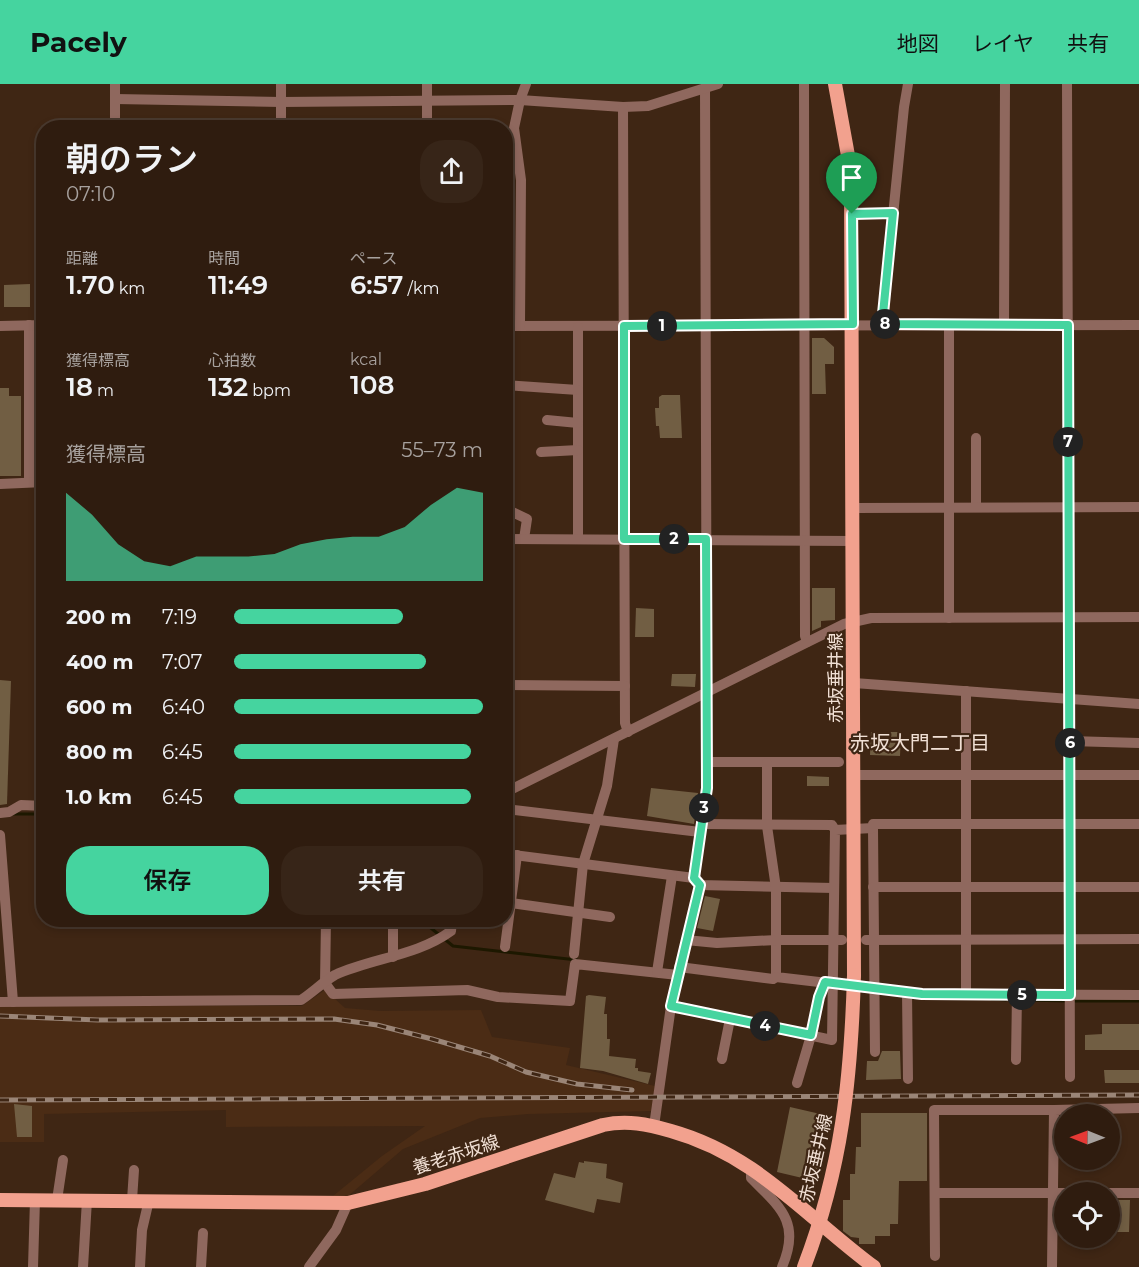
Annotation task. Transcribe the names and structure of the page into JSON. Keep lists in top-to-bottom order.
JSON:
{
  "streets": {
    "main road": ["赤坂垂井線", "養老赤坂線"]
  },
  "districts": ["赤坂大門二丁目"],
  "north": "left",
  "page": {
    "header": "Pacely",
    "nav": ["地図", "レイヤ", "共有"],
    "heading": ["朝のラン", "07:10"],
    "stats": [
      ["距離", "1.70 km"],
      ["時間", "11:49"],
      ["ペース", "6:57 /km"],
      ["獲得標高", "18 m"],
      ["心拍数", "132 bpm"],
      ["kcal", "108"]
    ],
    "pins": [
      "8",
      "1",
      "7",
      "2",
      "6",
      "3",
      "5",
      "4"
    ],
    "chart": ["獲得標高", "55–73 m"],
    "list": [
      {
        "name": "200 m",
        "note": "7:19"
      },
      {
        "name": "400 m",
        "note": "7:07"
      },
      {
        "name": "600 m",
        "note": "6:40"
      },
      {
        "name": "800 m",
        "note": "6:45"
      },
      {
        "name": "1.0 km",
        "note": "6:45"
      }
    ],
    "buttons": ["保存", "共有"]
  }
}
